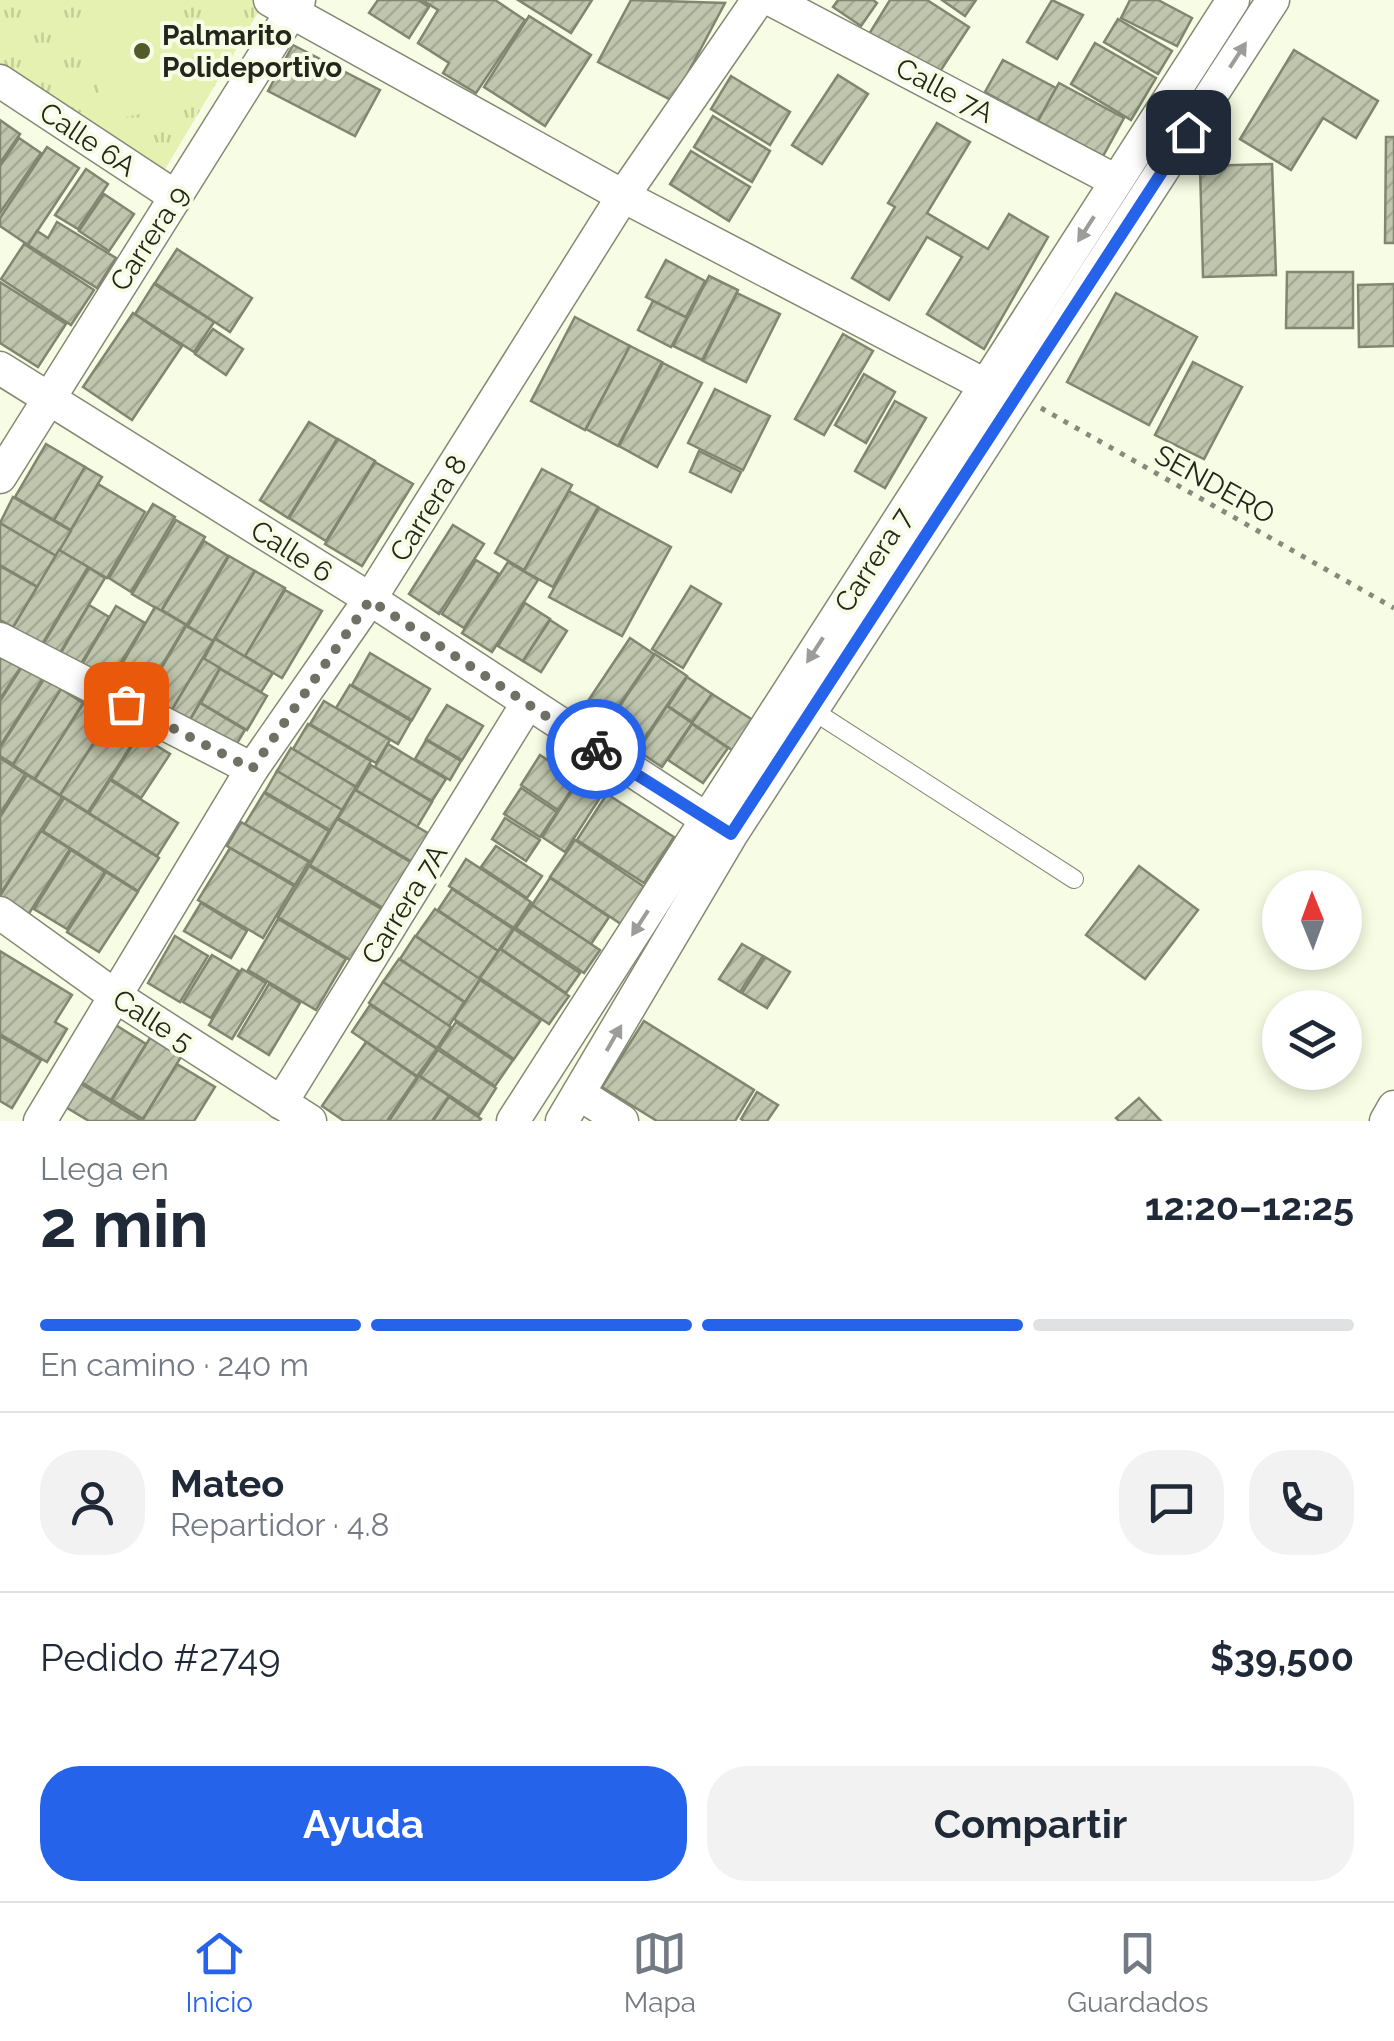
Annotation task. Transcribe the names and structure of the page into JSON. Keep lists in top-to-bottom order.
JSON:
{
  "streets": {
    "street": [
      "Calle 7A",
      "Calle 6A",
      "Carrera 9",
      "Carrera 8",
      "Calle 6",
      "Carrera 7",
      "Carrera 7A",
      "Calle 5"
    ],
    "path": ["SENDERO"]
  },
  "crossings": [
    ["Calle 7A", "Carrera 7"],
    ["Calle 6A", "Carrera 9"],
    ["Carrera 9", "Calle 6"],
    ["SENDERO", "Carrera 7"],
    ["Carrera 8", "Calle 6"],
    ["Carrera 8", "Calle 5"],
    ["Calle 6", "Carrera 7"],
    ["Calle 6", "Carrera 7A"],
    ["Carrera 7A", "Calle 5"]
  ],
  "places": ["Palmarito Polideportivo"],
  "north": "top",
  "page": {
    "heading": ["2 min", "Llega en", "12:20–12:25"],
    "panel": [
      "Mateo",
      "Repartidor · 4.8",
      "Pedido #2749",
      "$39,500"
    ],
    "bar": "En camino · 240 m",
    "buttons": ["Ayuda", "Compartir"],
    "tabs": ["Inicio", "Mapa", "Guardados"]
  }
}
